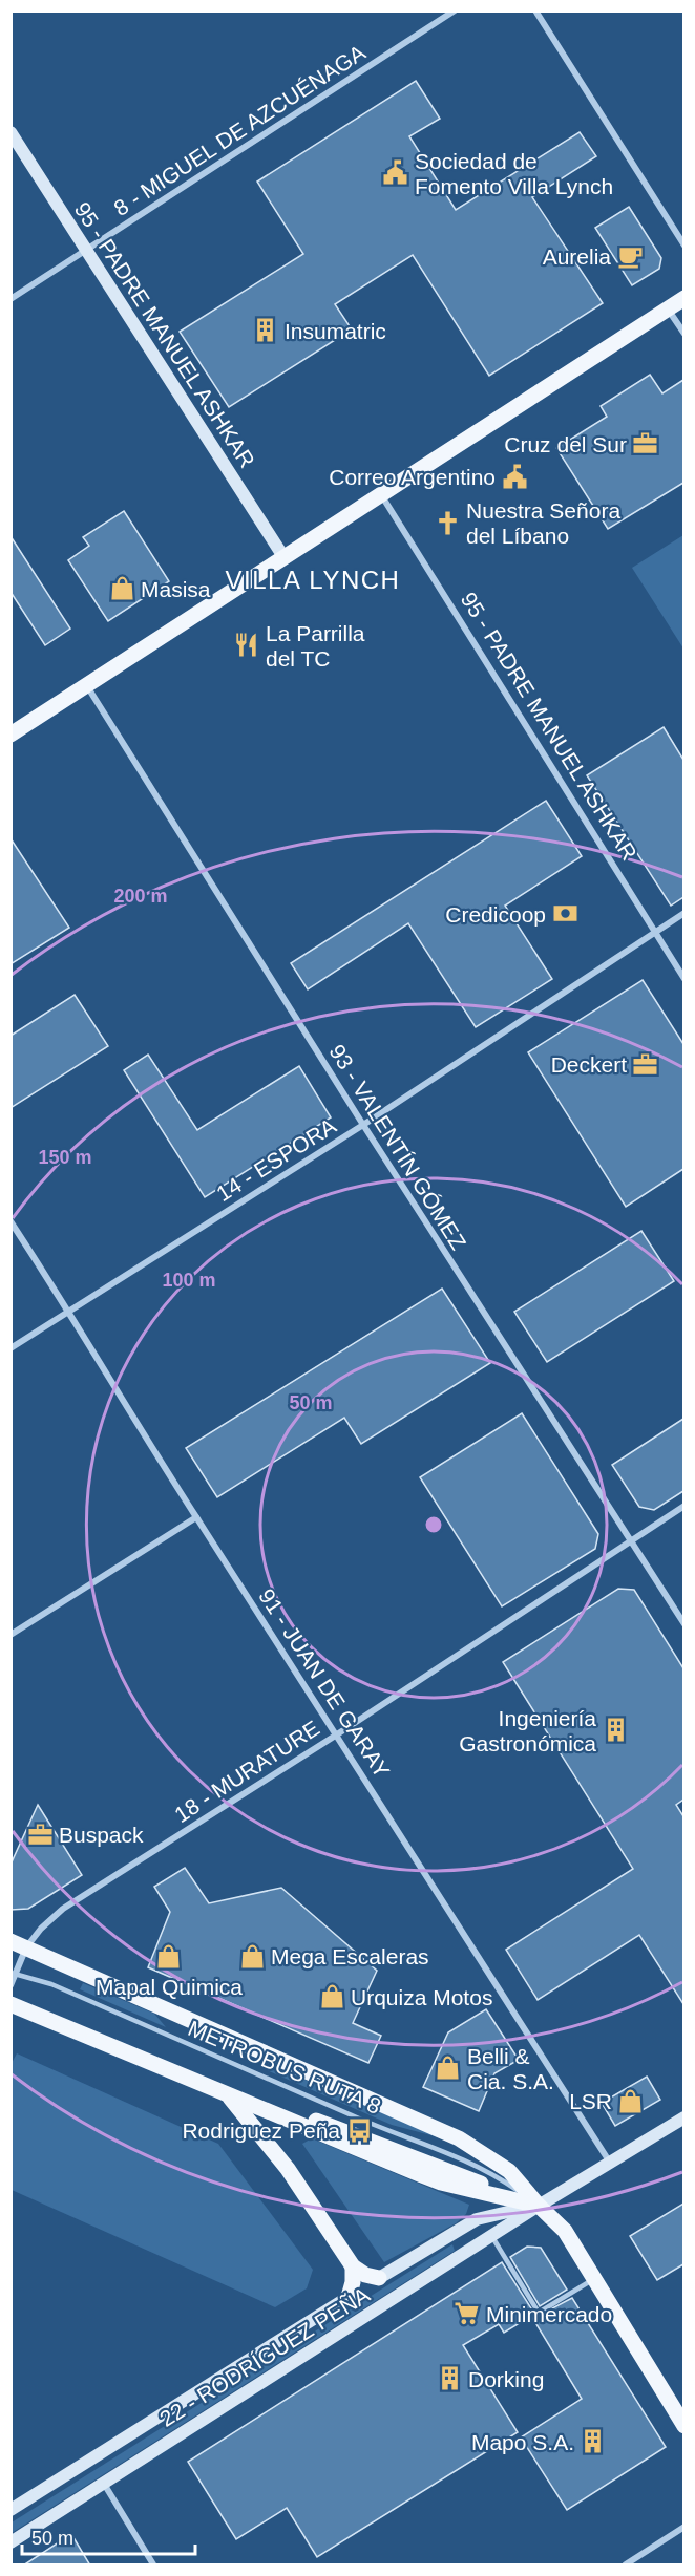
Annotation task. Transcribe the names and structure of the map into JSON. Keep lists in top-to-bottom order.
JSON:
{
  "streets": {
    "main road": ["95 - PADRE MANUEL ASHKAR", "22 - RODRÍGUEZ PEÑA"],
    "street": [
      "8 - MIGUEL DE AZCUÉNAGA",
      "93 - VALENTÍN GÓMEZ",
      "14 - ESPORA",
      "91 - JUAN DE GARAY",
      "18 - MURATURE"
    ],
    "lane": ["METROBUS RUTA 8"]
  },
  "crossings": [
    ["8 - MIGUEL DE AZCUÉNAGA", "95 - PADRE MANUEL ASHKAR"],
    ["95 - PADRE MANUEL ASHKAR", "14 - ESPORA"],
    ["93 - VALENTÍN GÓMEZ", "14 - ESPORA"],
    ["93 - VALENTÍN GÓMEZ", "18 - MURATURE"],
    ["14 - ESPORA", "91 - JUAN DE GARAY"],
    ["91 - JUAN DE GARAY", "18 - MURATURE"],
    ["91 - JUAN DE GARAY", "22 - RODRÍGUEZ PEÑA"],
    ["18 - MURATURE", "METROBUS RUTA 8"],
    ["METROBUS RUTA 8", "22 - RODRÍGUEZ PEÑA"]
  ],
  "districts": ["VILLA LYNCH"],
  "places": {
    "public building": ["Sociedad de Fomento Villa Lynch", "Correo Argentino"],
    "cafe": ["Aurelia"],
    "building": [
      "Insumatric",
      "Ingeniería Gastronómica",
      "Dorking",
      "Mapo S.A."
    ],
    "office": ["Cruz del Sur", "Deckert", "Buspack"],
    "church": ["Nuestra Señora del Líbano"],
    "shop": [
      "Masisa",
      "Mega Escaleras",
      "Mapal Quimica",
      "Urquiza Motos",
      "Belli & Cia. S.A.",
      "LSR"
    ],
    "restaurant": ["La Parrilla del TC"],
    "bank": ["Credicoop"],
    "bus stop": ["Rodriguez Peña"],
    "supermarket": ["Minimercado"]
  },
  "scale_bar": "50 m",
  "rings": [
    "200 m",
    "150 m",
    "100 m",
    "50 m"
  ]
}
